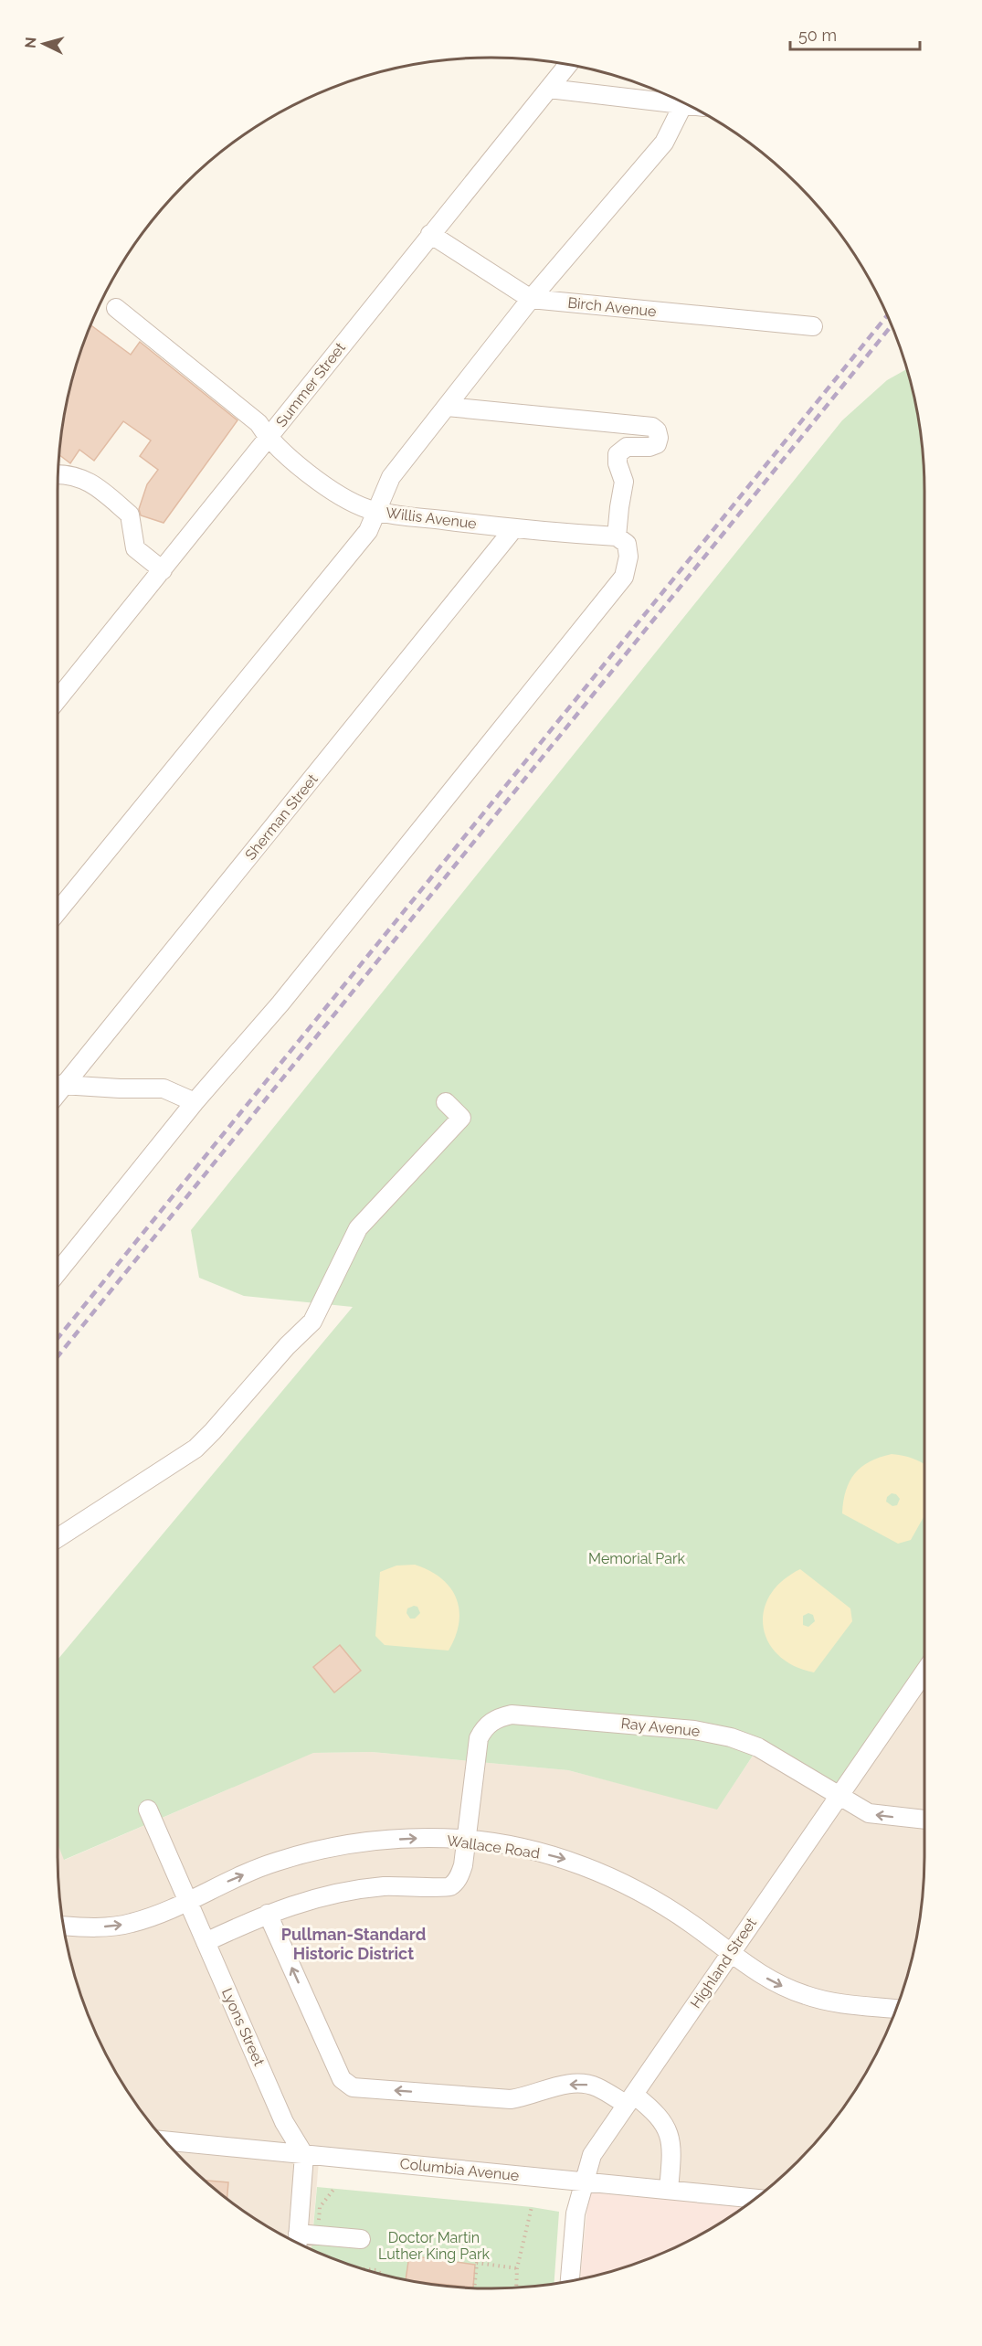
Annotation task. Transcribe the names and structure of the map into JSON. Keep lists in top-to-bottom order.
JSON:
{
  "streets": {
    "street": [
      "Birch Avenue",
      "Summer Street",
      "Willis Avenue",
      "Sherman Street",
      "Ray Avenue",
      "Wallace Road",
      "Highland Street",
      "Lyons Street",
      "Columbia Avenue"
    ]
  },
  "crossings": [
    ["Birch Avenue", "Summer Street"],
    ["Summer Street", "Willis Avenue"],
    ["Willis Avenue", "Sherman Street"],
    ["Ray Avenue", "Wallace Road"],
    ["Ray Avenue", "Highland Street"],
    ["Ray Avenue", "Lyons Street"],
    ["Wallace Road", "Highland Street"],
    ["Wallace Road", "Lyons Street"],
    ["Highland Street", "Columbia Avenue"],
    ["Lyons Street", "Columbia Avenue"]
  ],
  "one_way": ["Wallace Road"],
  "districts": ["Pullman-Standard Historic District"],
  "parks": ["Memorial Park", "Doctor Martin Luther King Park"],
  "scale_bar": "50 m",
  "north": "left"
}
